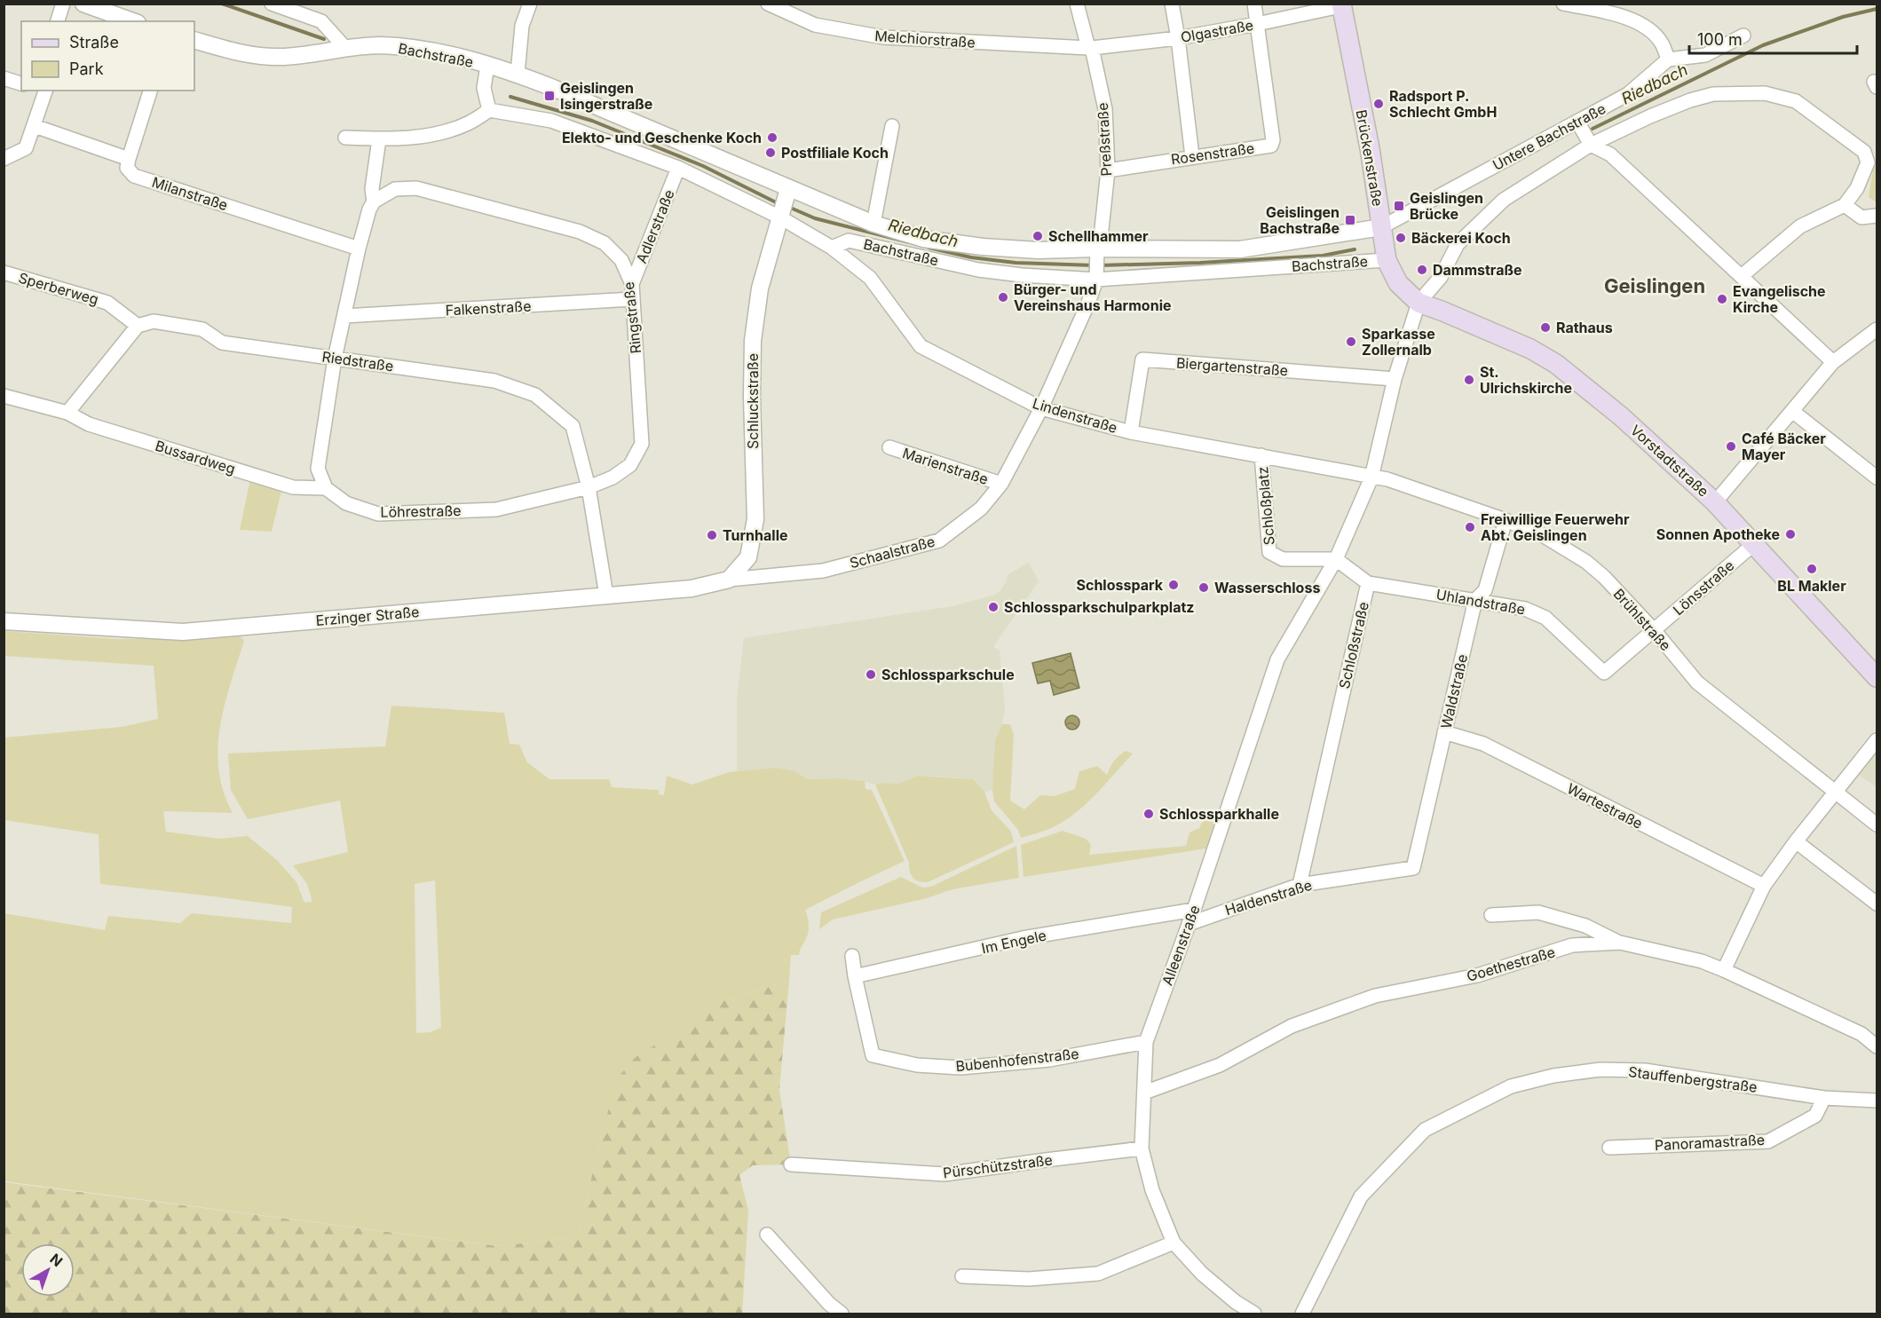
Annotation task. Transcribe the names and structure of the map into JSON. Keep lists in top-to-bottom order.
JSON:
{
  "streets": {
    "main road": ["Brückenstraße", "Vorstadtstraße"],
    "street": [
      "Olgastraße",
      "Melchiorstraße",
      "Bachstraße",
      "Untere Bachstraße",
      "Preßstraße",
      "Rosenstraße",
      "Milanstraße",
      "Adlerstraße",
      "Sperberweg",
      "Falkenstraße",
      "Ringstraße",
      "Riedstraße",
      "Biergartenstraße",
      "Schluckstraße",
      "Lindenstraße",
      "Bussardweg",
      "Marienstraße",
      "Schloßplatz",
      "Löhrestraße",
      "Schaalstraße",
      "Lönsstraße",
      "Uhlandstraße",
      "Erzinger Straße",
      "Brühlstraße",
      "Schloßstraße",
      "Waldstraße",
      "Wartestraße",
      "Haldenstraße",
      "Im Engele",
      "Alleenstraße",
      "Goethestraße",
      "Bubenhofenstraße",
      "Stauffenbergstraße",
      "Panoramastraße",
      "Pürschützstraße"
    ]
  },
  "crossings": [
    ["Olgastraße", "Melchiorstraße"],
    ["Olgastraße", "Preßstraße"],
    ["Olgastraße", "Rosenstraße"],
    ["Olgastraße", "Brückenstraße"],
    ["Melchiorstraße", "Preßstraße"],
    ["Bachstraße", "Untere Bachstraße"],
    ["Bachstraße", "Preßstraße"],
    ["Bachstraße", "Brückenstraße"],
    ["Bachstraße", "Adlerstraße"],
    ["Bachstraße", "Schluckstraße"],
    ["Bachstraße", "Lindenstraße"],
    ["Bachstraße", "Schaalstraße"],
    ["Untere Bachstraße", "Brückenstraße"],
    ["Preßstraße", "Rosenstraße"],
    ["Preßstraße", "Schaalstraße"],
    ["Brückenstraße", "Vorstadtstraße"],
    ["Adlerstraße", "Ringstraße"],
    ["Sperberweg", "Riedstraße"],
    ["Falkenstraße", "Ringstraße"],
    ["Ringstraße", "Riedstraße"],
    ["Ringstraße", "Löhrestraße"],
    ["Riedstraße", "Löhrestraße"],
    ["Riedstraße", "Erzinger Straße"],
    ["Biergartenstraße", "Lindenstraße"],
    ["Schluckstraße", "Schaalstraße"],
    ["Schluckstraße", "Erzinger Straße"],
    ["Lindenstraße", "Schloßplatz"],
    ["Lindenstraße", "Schaalstraße"],
    ["Lindenstraße", "Brühlstraße"],
    ["Bussardweg", "Löhrestraße"],
    ["Vorstadtstraße", "Lönsstraße"],
    ["Marienstraße", "Schaalstraße"],
    ["Schloßplatz", "Schloßstraße"],
    ["Schloßplatz", "Alleenstraße"],
    ["Schaalstraße", "Erzinger Straße"],
    ["Lönsstraße", "Uhlandstraße"],
    ["Lönsstraße", "Brühlstraße"],
    ["Uhlandstraße", "Schloßstraße"],
    ["Uhlandstraße", "Waldstraße"],
    ["Brühlstraße", "Waldstraße"],
    ["Schloßstraße", "Haldenstraße"],
    ["Schloßstraße", "Alleenstraße"],
    ["Waldstraße", "Wartestraße"],
    ["Waldstraße", "Haldenstraße"],
    ["Haldenstraße", "Alleenstraße"],
    ["Im Engele", "Alleenstraße"],
    ["Im Engele", "Bubenhofenstraße"],
    ["Alleenstraße", "Goethestraße"],
    ["Alleenstraße", "Bubenhofenstraße"],
    ["Alleenstraße", "Pürschützstraße"],
    ["Stauffenbergstraße", "Panoramastraße"]
  ],
  "districts": ["Geislingen"],
  "water": ["Riedbach"],
  "places": {
    "transit": ["Geislingen Isingerstraße", "Geislingen Brücke", "Geislingen Bachstraße"],
    "other": [
      "Radsport P. Schlecht GmbH",
      "Elekto- und Geschenke Koch",
      "Postfiliale Koch",
      "Schellhammer",
      "Bäckerei Koch",
      "Dammstraße",
      "Bürger- und Vereinshaus Harmonie",
      "Evangelische Kirche",
      "Rathaus",
      "Sparkasse Zollernalb",
      "St. Ulrichskirche",
      "Café Bäcker Mayer",
      "Freiwillige Feuerwehr Abt. Geislingen",
      "Sonnen Apotheke",
      "Turnhalle",
      "BL Makler",
      "Schlosspark",
      "Wasserschloss",
      "Schlossparkschulparkplatz",
      "Schlossparkschule",
      "Schlossparkhalle"
    ]
  },
  "legend": ["Straße", "Park"],
  "scale_bar": "100 m",
  "north": "top right"
}
